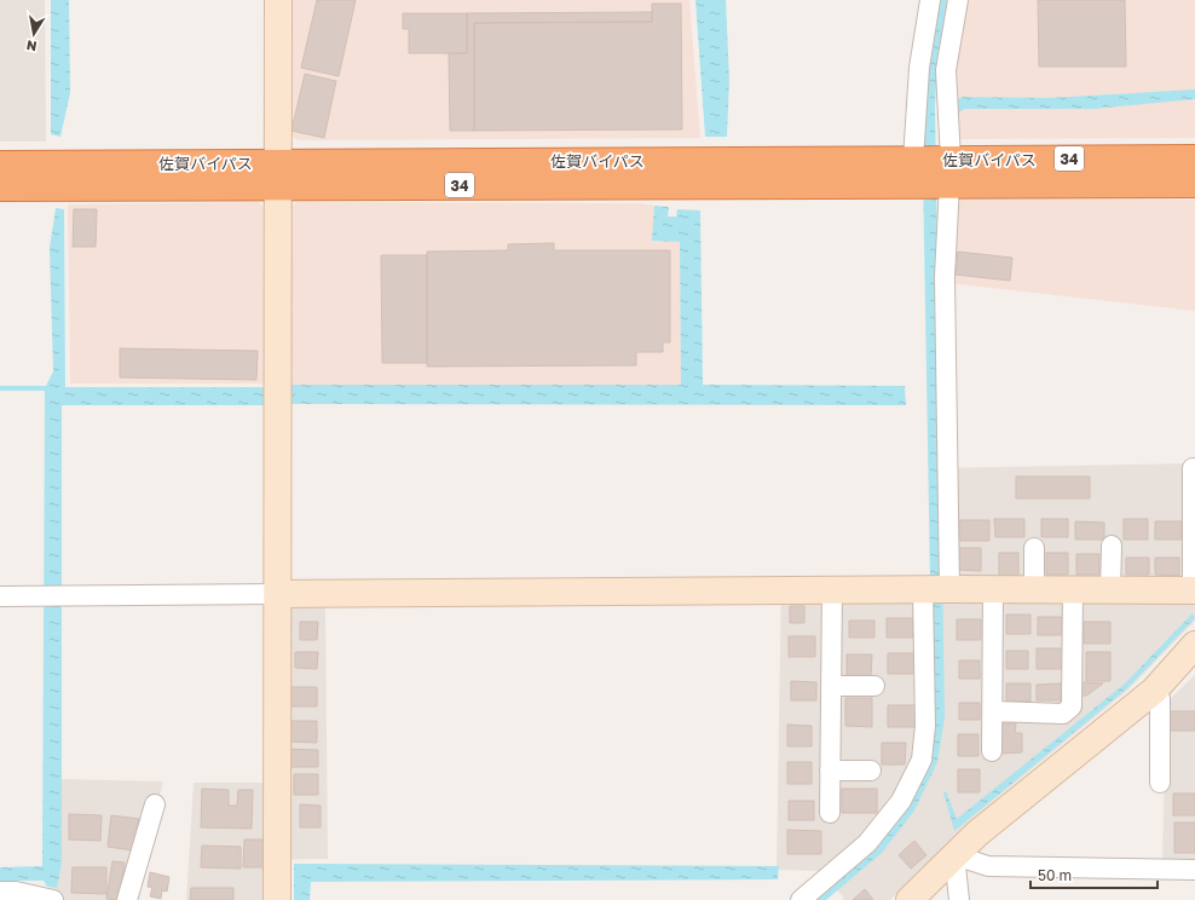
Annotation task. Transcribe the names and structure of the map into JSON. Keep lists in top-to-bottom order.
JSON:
{
  "streets": {
    "highway": ["34", "佐賀バイパス"]
  },
  "scale_bar": "50 m",
  "north": "bottom"
}
